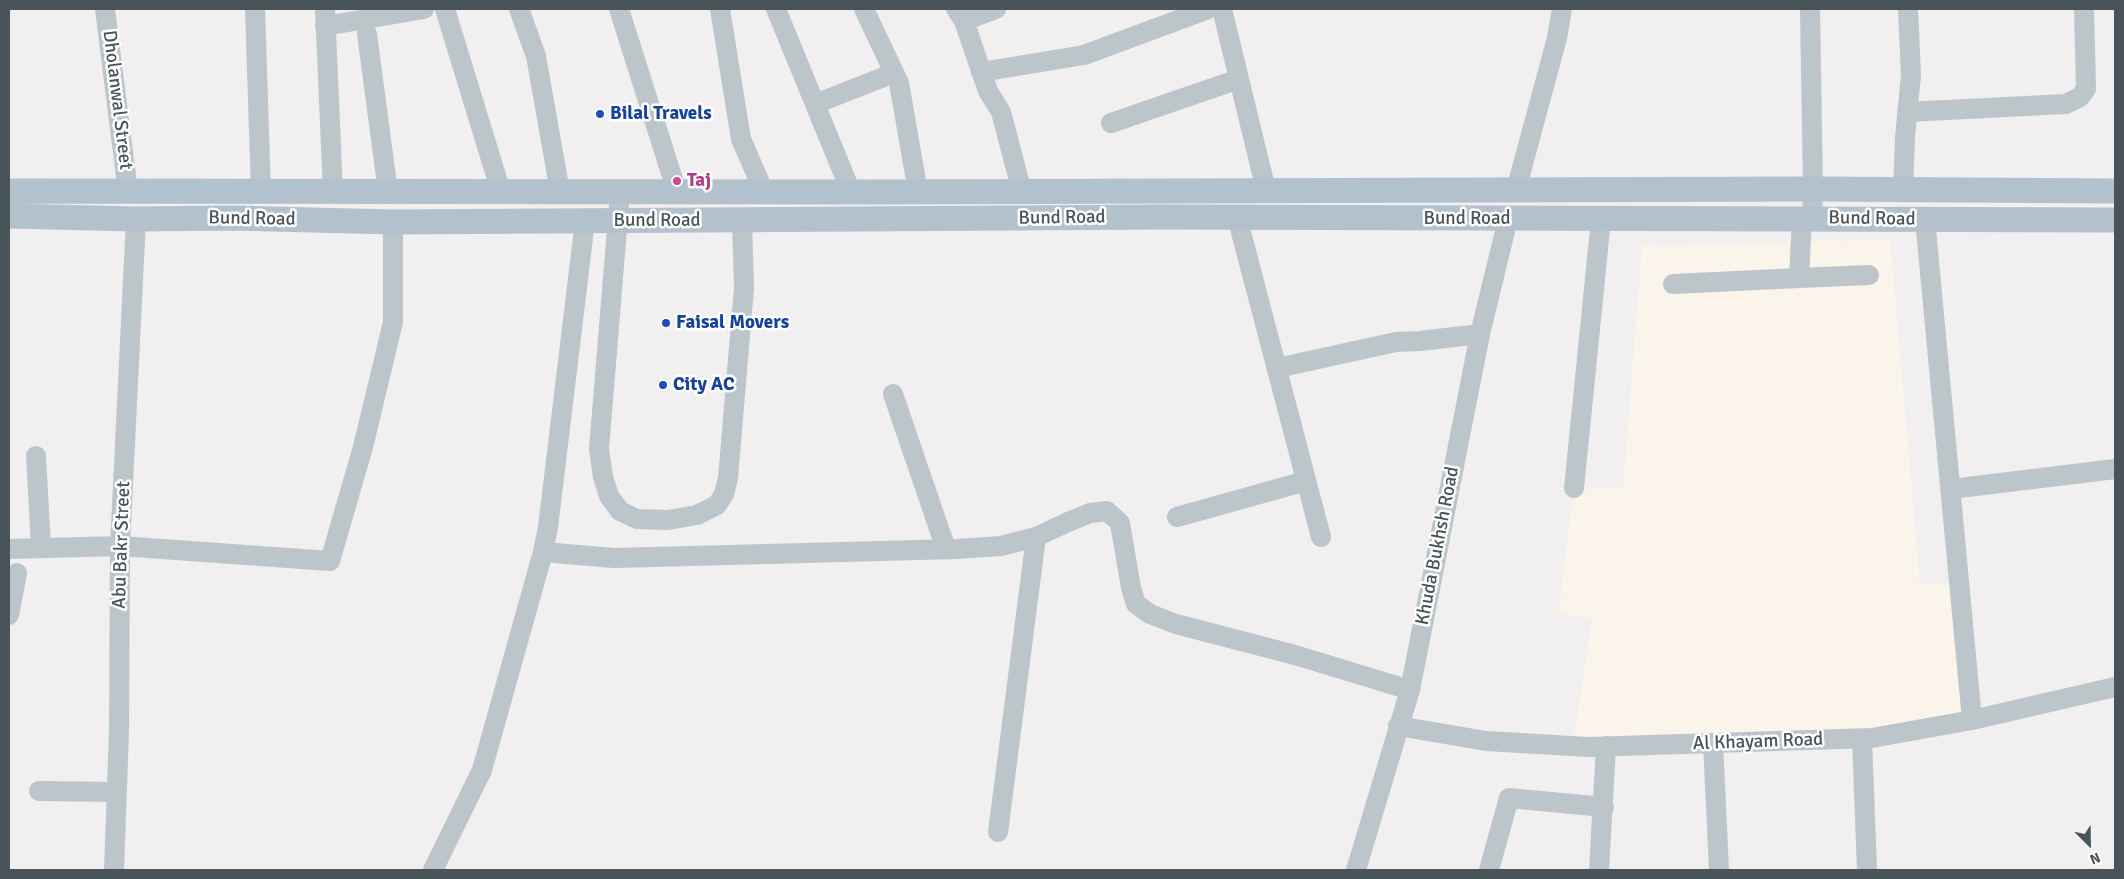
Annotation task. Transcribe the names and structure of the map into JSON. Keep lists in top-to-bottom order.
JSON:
{
  "streets": {
    "main road": ["Bund Road"],
    "street": [
      "Dholanwal Street",
      "Abu Bakr Street",
      "Khuda Bukhsh Road",
      "Al Khayam Road"
    ]
  },
  "crossings": [
    ["Dholanwal Street", "Bund Road"],
    ["Bund Road", "Abu Bakr Street"],
    ["Bund Road", "Khuda Bukhsh Road"],
    ["Khuda Bukhsh Road", "Al Khayam Road"]
  ],
  "places": [
    "Bilal Travels",
    "Taj",
    "Faisal Movers",
    "City AC"
  ],
  "north": "bottom right"
}
